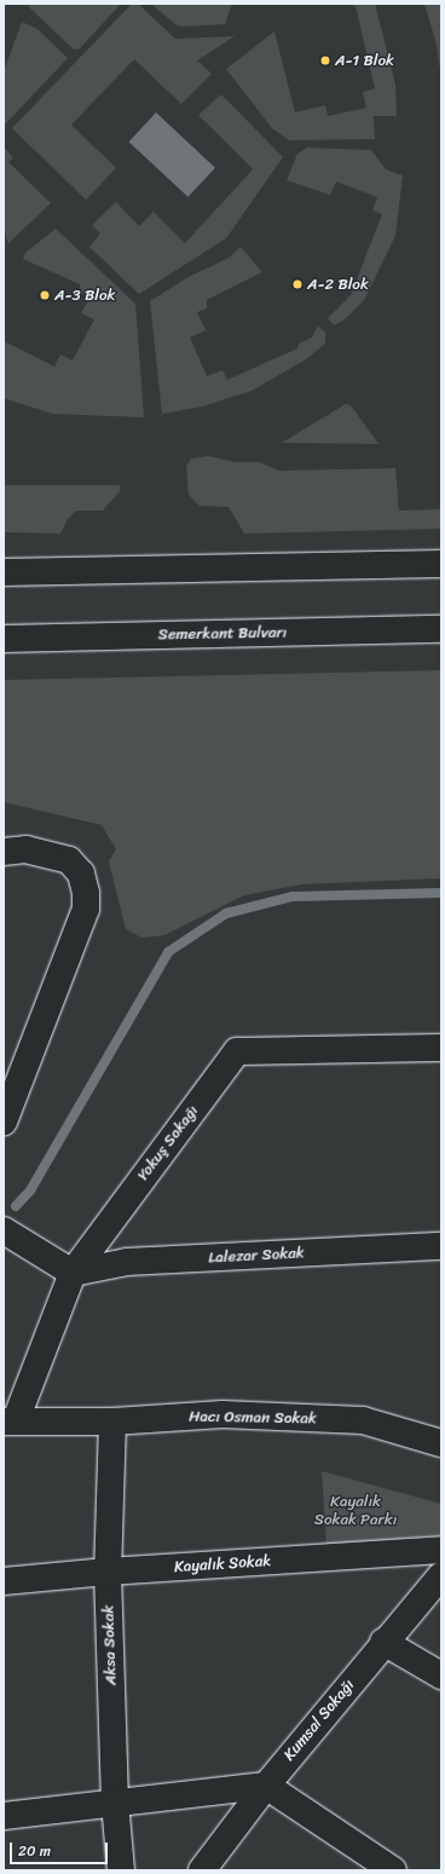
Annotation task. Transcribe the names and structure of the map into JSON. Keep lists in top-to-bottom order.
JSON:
{
  "streets": {
    "street": [
      "Semerkant Bulvarı",
      "Yokuş Sokağı",
      "Lalezar Sokak",
      "Hacı Osman Sokak",
      "Kayalık Sokak",
      "Aksa Sokak",
      "Kumsal Sokağı"
    ]
  },
  "crossings": [
    ["Yokuş Sokağı", "Lalezar Sokak"],
    ["Yokuş Sokağı", "Hacı Osman Sokak"],
    ["Hacı Osman Sokak", "Aksa Sokak"],
    ["Kayalık Sokak", "Aksa Sokak"]
  ],
  "parks": ["Kayalık Sokak Parkı"],
  "places": ["A-1 Blok", "A-2 Blok", "A-3 Blok"],
  "scale_bar": "20 m"
}
